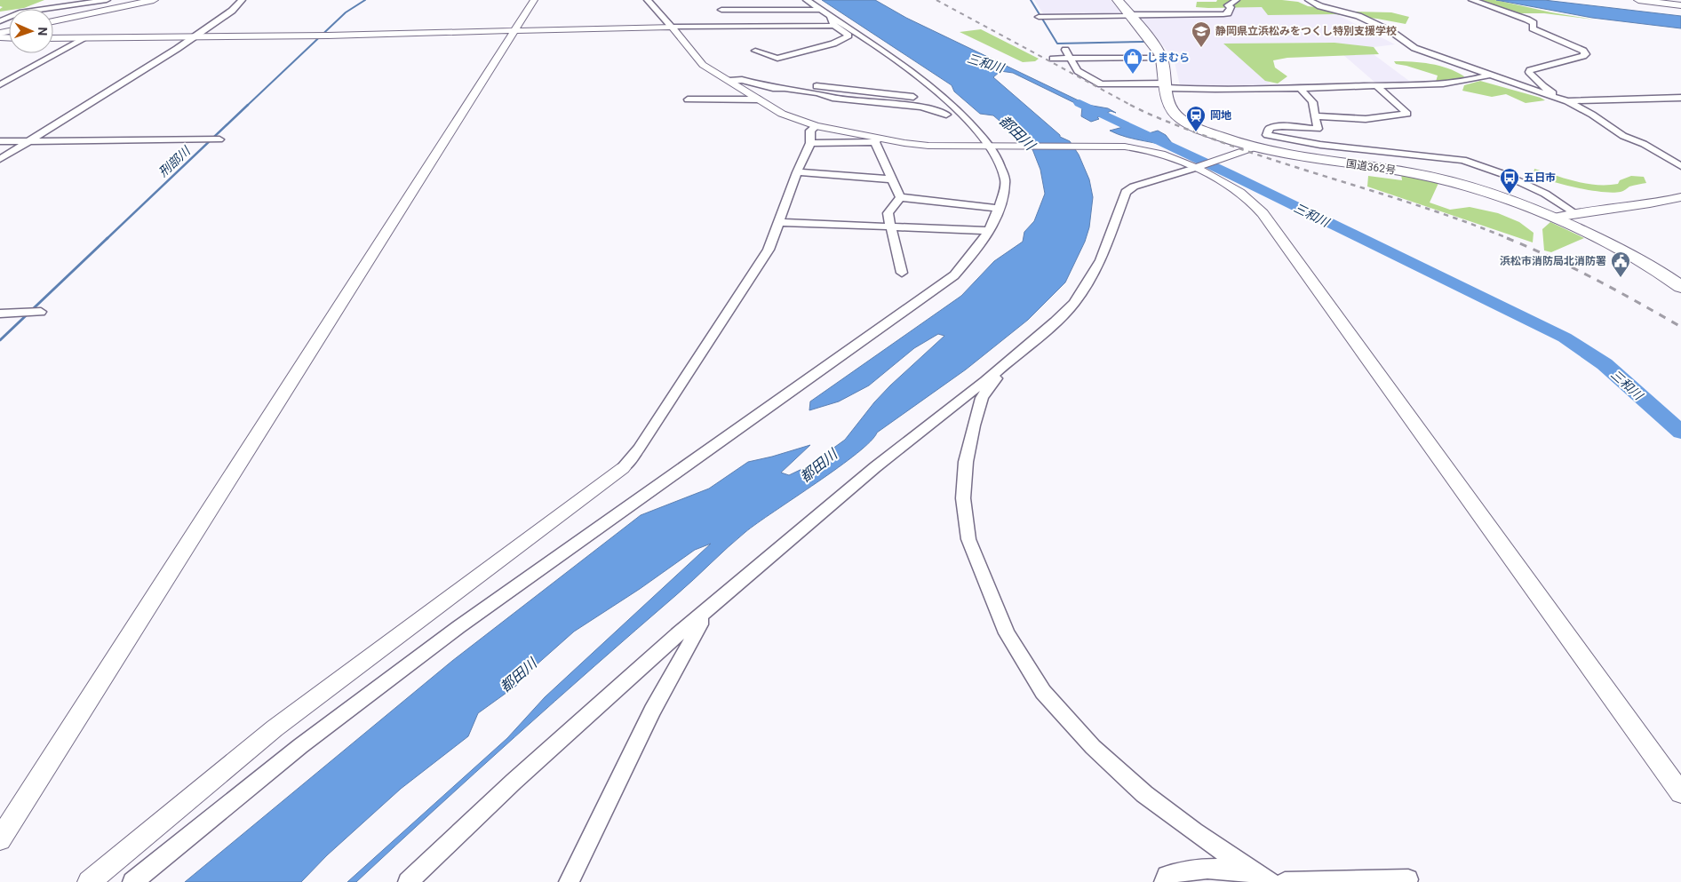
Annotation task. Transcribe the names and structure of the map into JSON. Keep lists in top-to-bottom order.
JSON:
{
  "streets": {
    "highway": ["国道362号"]
  },
  "water": ["三和川", "都田川", "刑部川"],
  "places": {
    "school or university": ["静岡県立浜松みをつくし特別支援学校"],
    "shop": ["しまむら"],
    "station": ["岡地"],
    "bus stop": ["五日市"],
    "public building": ["浜松市消防局北消防署"]
  },
  "north": "right"
}
